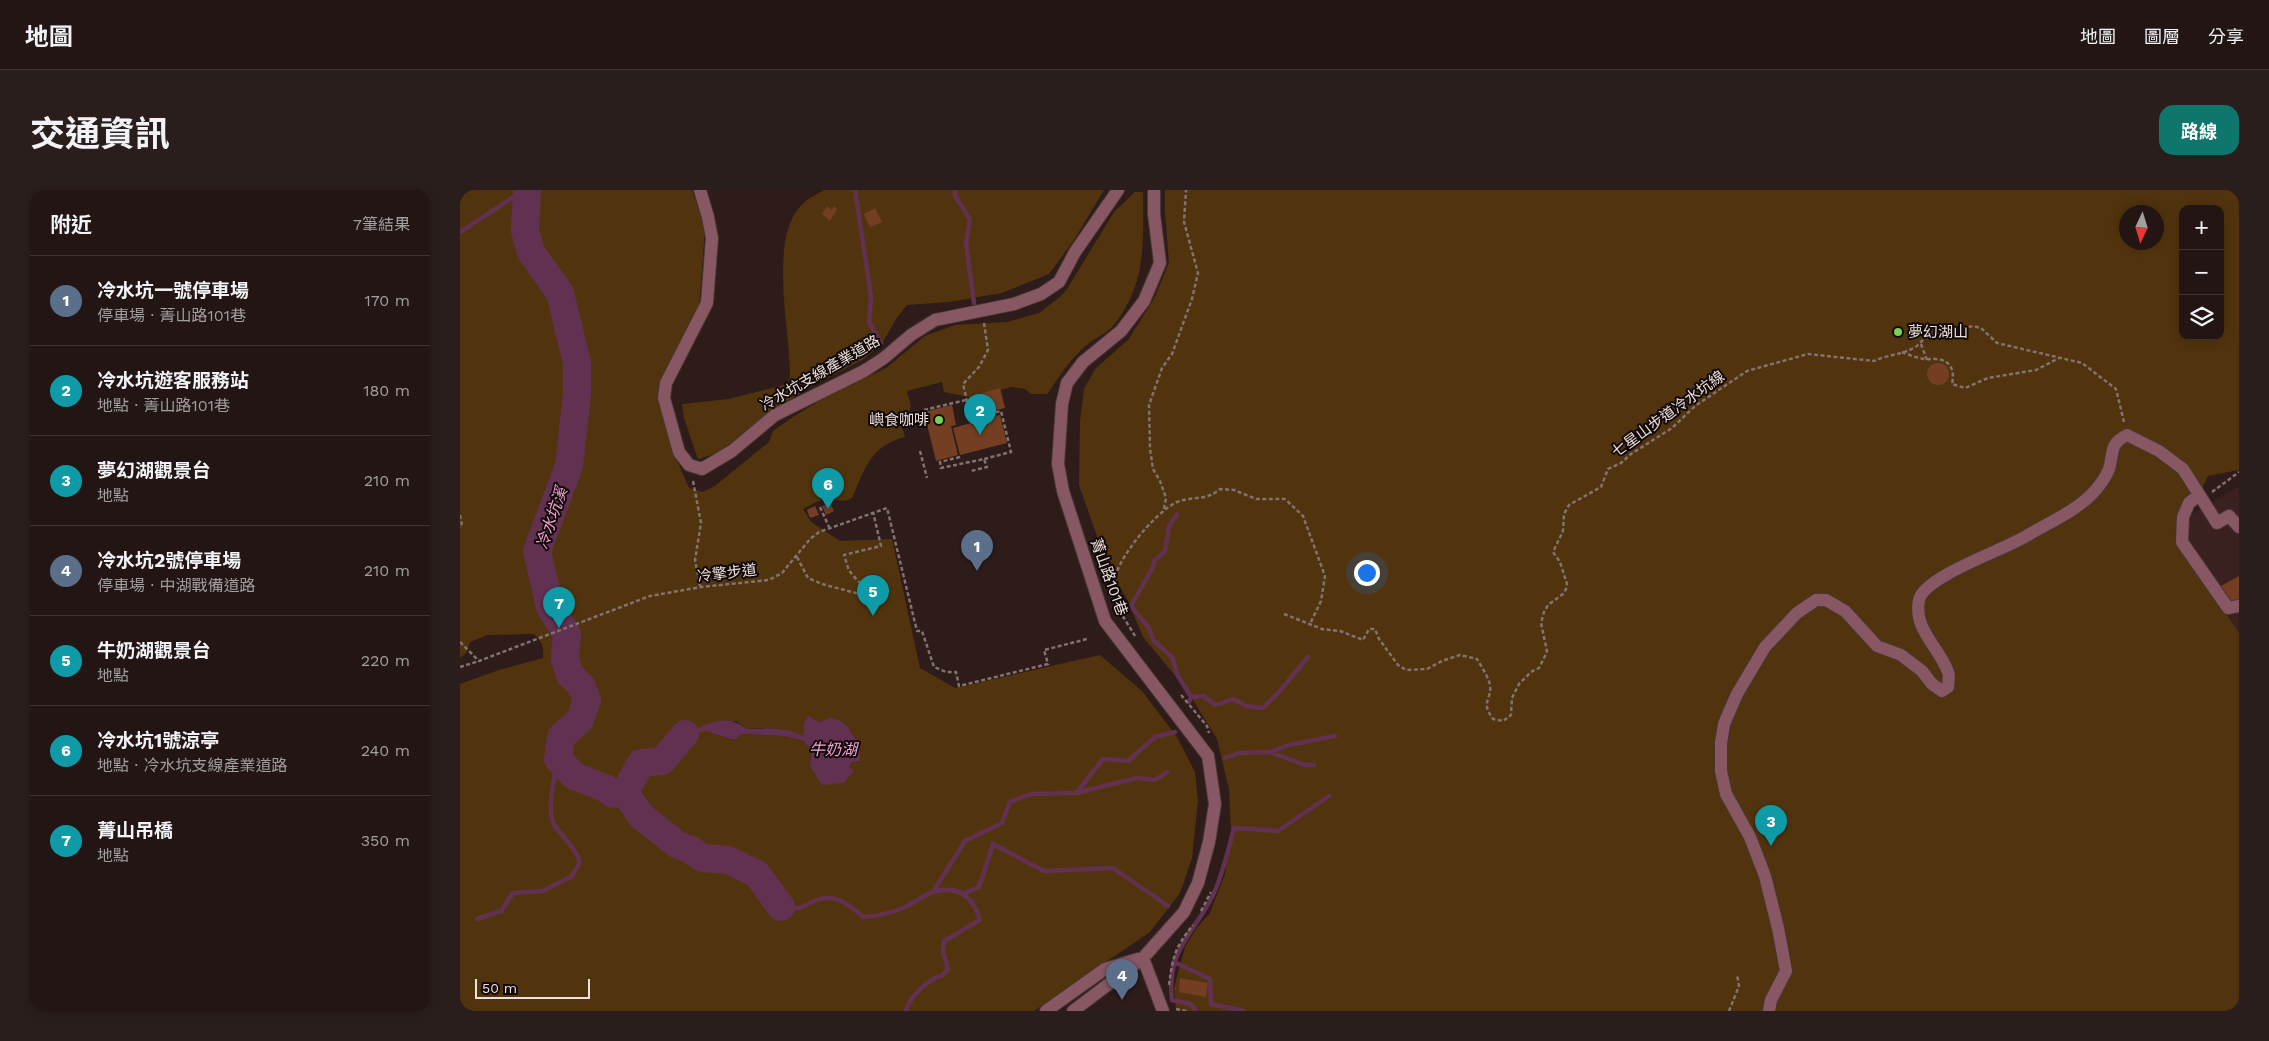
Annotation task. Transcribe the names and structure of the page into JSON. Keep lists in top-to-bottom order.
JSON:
{
  "streets": {
    "street": ["冷水坑支線產業道路", "菁山路101巷"],
    "path": ["七星山步道冷水坑線", "冷擎步道"]
  },
  "water": ["冷水坑溪", "牛奶湖"],
  "places": ["夢幻湖山", "嶼食咖啡"],
  "scale_bar": "50 m",
  "north": "bottom",
  "page": {
    "header": "地圖",
    "nav": ["地圖", "圖層", "分享"],
    "title": "交通資訊",
    "buttons": "路線",
    "heading": ["附近", "7筆結果"],
    "map_buttons": ["+", "−"],
    "list": [
      {
        "mark": "1",
        "name": "冷水坑一號停車場",
        "note": "停車場 · 菁山路101巷",
        "value": "170 m"
      },
      {
        "mark": "2",
        "name": "冷水坑遊客服務站",
        "note": "地點 · 菁山路101巷",
        "value": "180 m"
      },
      {
        "mark": "3",
        "name": "夢幻湖觀景台",
        "note": "地點",
        "value": "210 m"
      },
      {
        "mark": "4",
        "name": "冷水坑2號停車場",
        "note": "停車場 · 中湖戰備道路",
        "value": "210 m"
      },
      {
        "mark": "5",
        "name": "牛奶湖觀景台",
        "note": "地點",
        "value": "220 m"
      },
      {
        "mark": "6",
        "name": "冷水坑1號涼亭",
        "note": "地點 · 冷水坑支線產業道路",
        "value": "240 m"
      },
      {
        "mark": "7",
        "name": "菁山吊橋",
        "note": "地點",
        "value": "350 m"
      }
    ],
    "pins": [
      "2",
      "6",
      "1",
      "5",
      "7",
      "3",
      "4"
    ],
    "scale": "50 m"
  }
}
